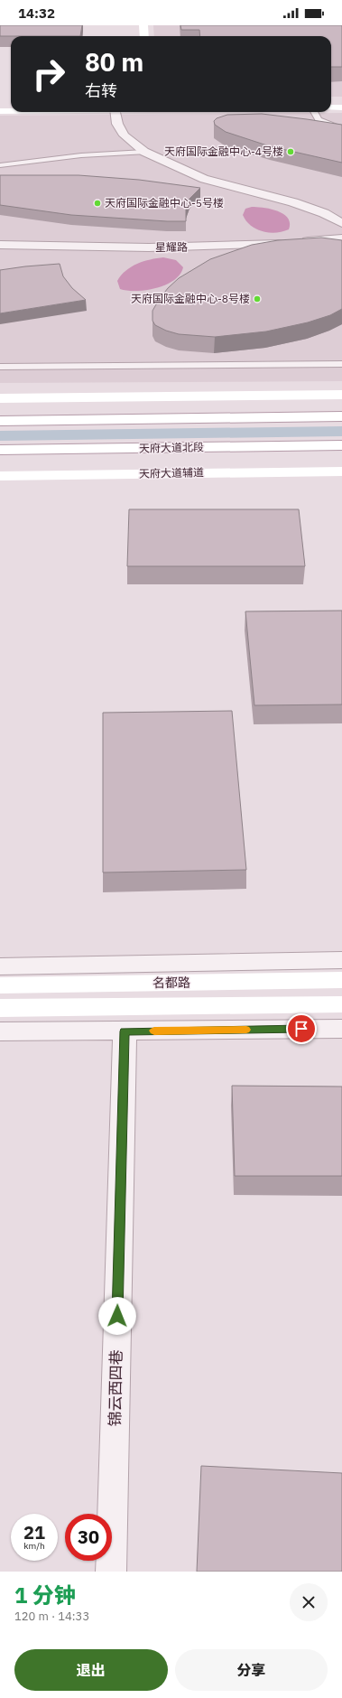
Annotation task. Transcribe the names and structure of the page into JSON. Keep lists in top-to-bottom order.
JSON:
{
  "streets": {
    "street": [
      "星耀路",
      "天府大道北段",
      "天府大道辅道",
      "名都路",
      "锦云西四巷"
    ]
  },
  "places": ["天府国际金融中心-4号楼", "天府国际金融中心-5号楼", "天府国际金融中心-8号楼"],
  "page": {
    "status": "14:32",
    "turn": ["80 m", "右转"],
    "speed": "21 km/h",
    "limit": "30",
    "heading": ["1 分钟", "120 m · 14:33"],
    "buttons": ["退出", "分享"]
  }
}
